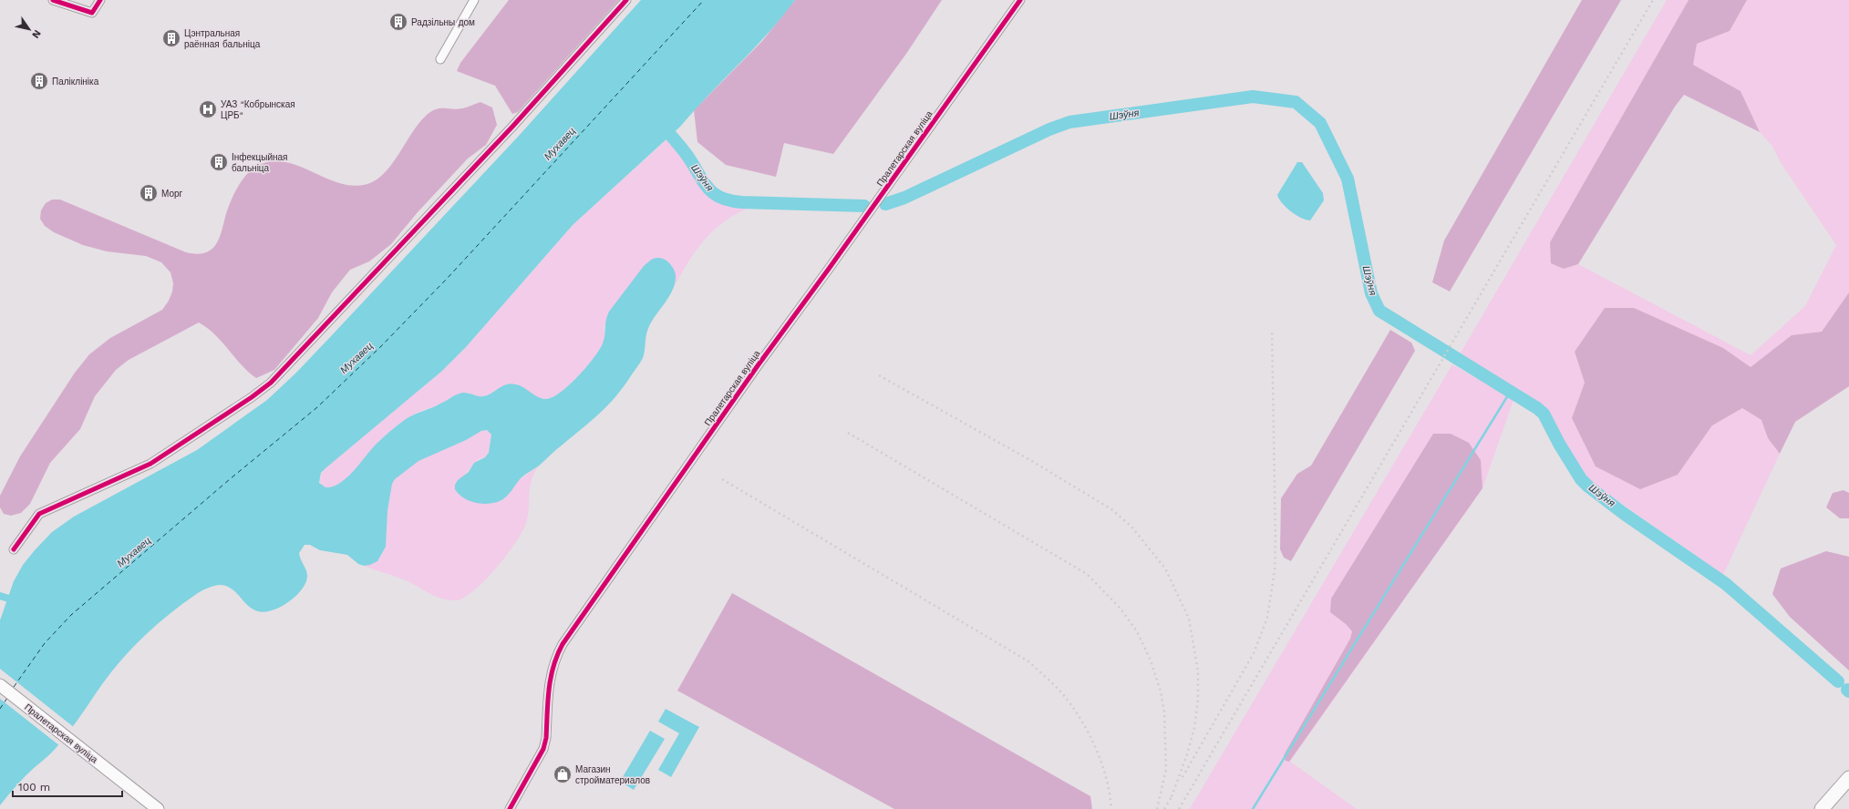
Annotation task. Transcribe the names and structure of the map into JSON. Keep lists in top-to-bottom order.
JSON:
{
  "streets": {
    "main road": ["Пралетарская вуліца"]
  },
  "water": ["Шэўня", "Мухавец"],
  "places": {
    "building": [
      "Радзільны дом",
      "Цэнтральная раённая бальніца",
      "Паліклініка",
      "Інфекцыйная бальніца",
      "Морг"
    ],
    "hospital": ["УАЗ \"Кобрынская ЦРБ\""],
    "shop": ["Магазин стройматериалов"]
  },
  "scale_bar": "100 m",
  "north": "bottom right"
}
